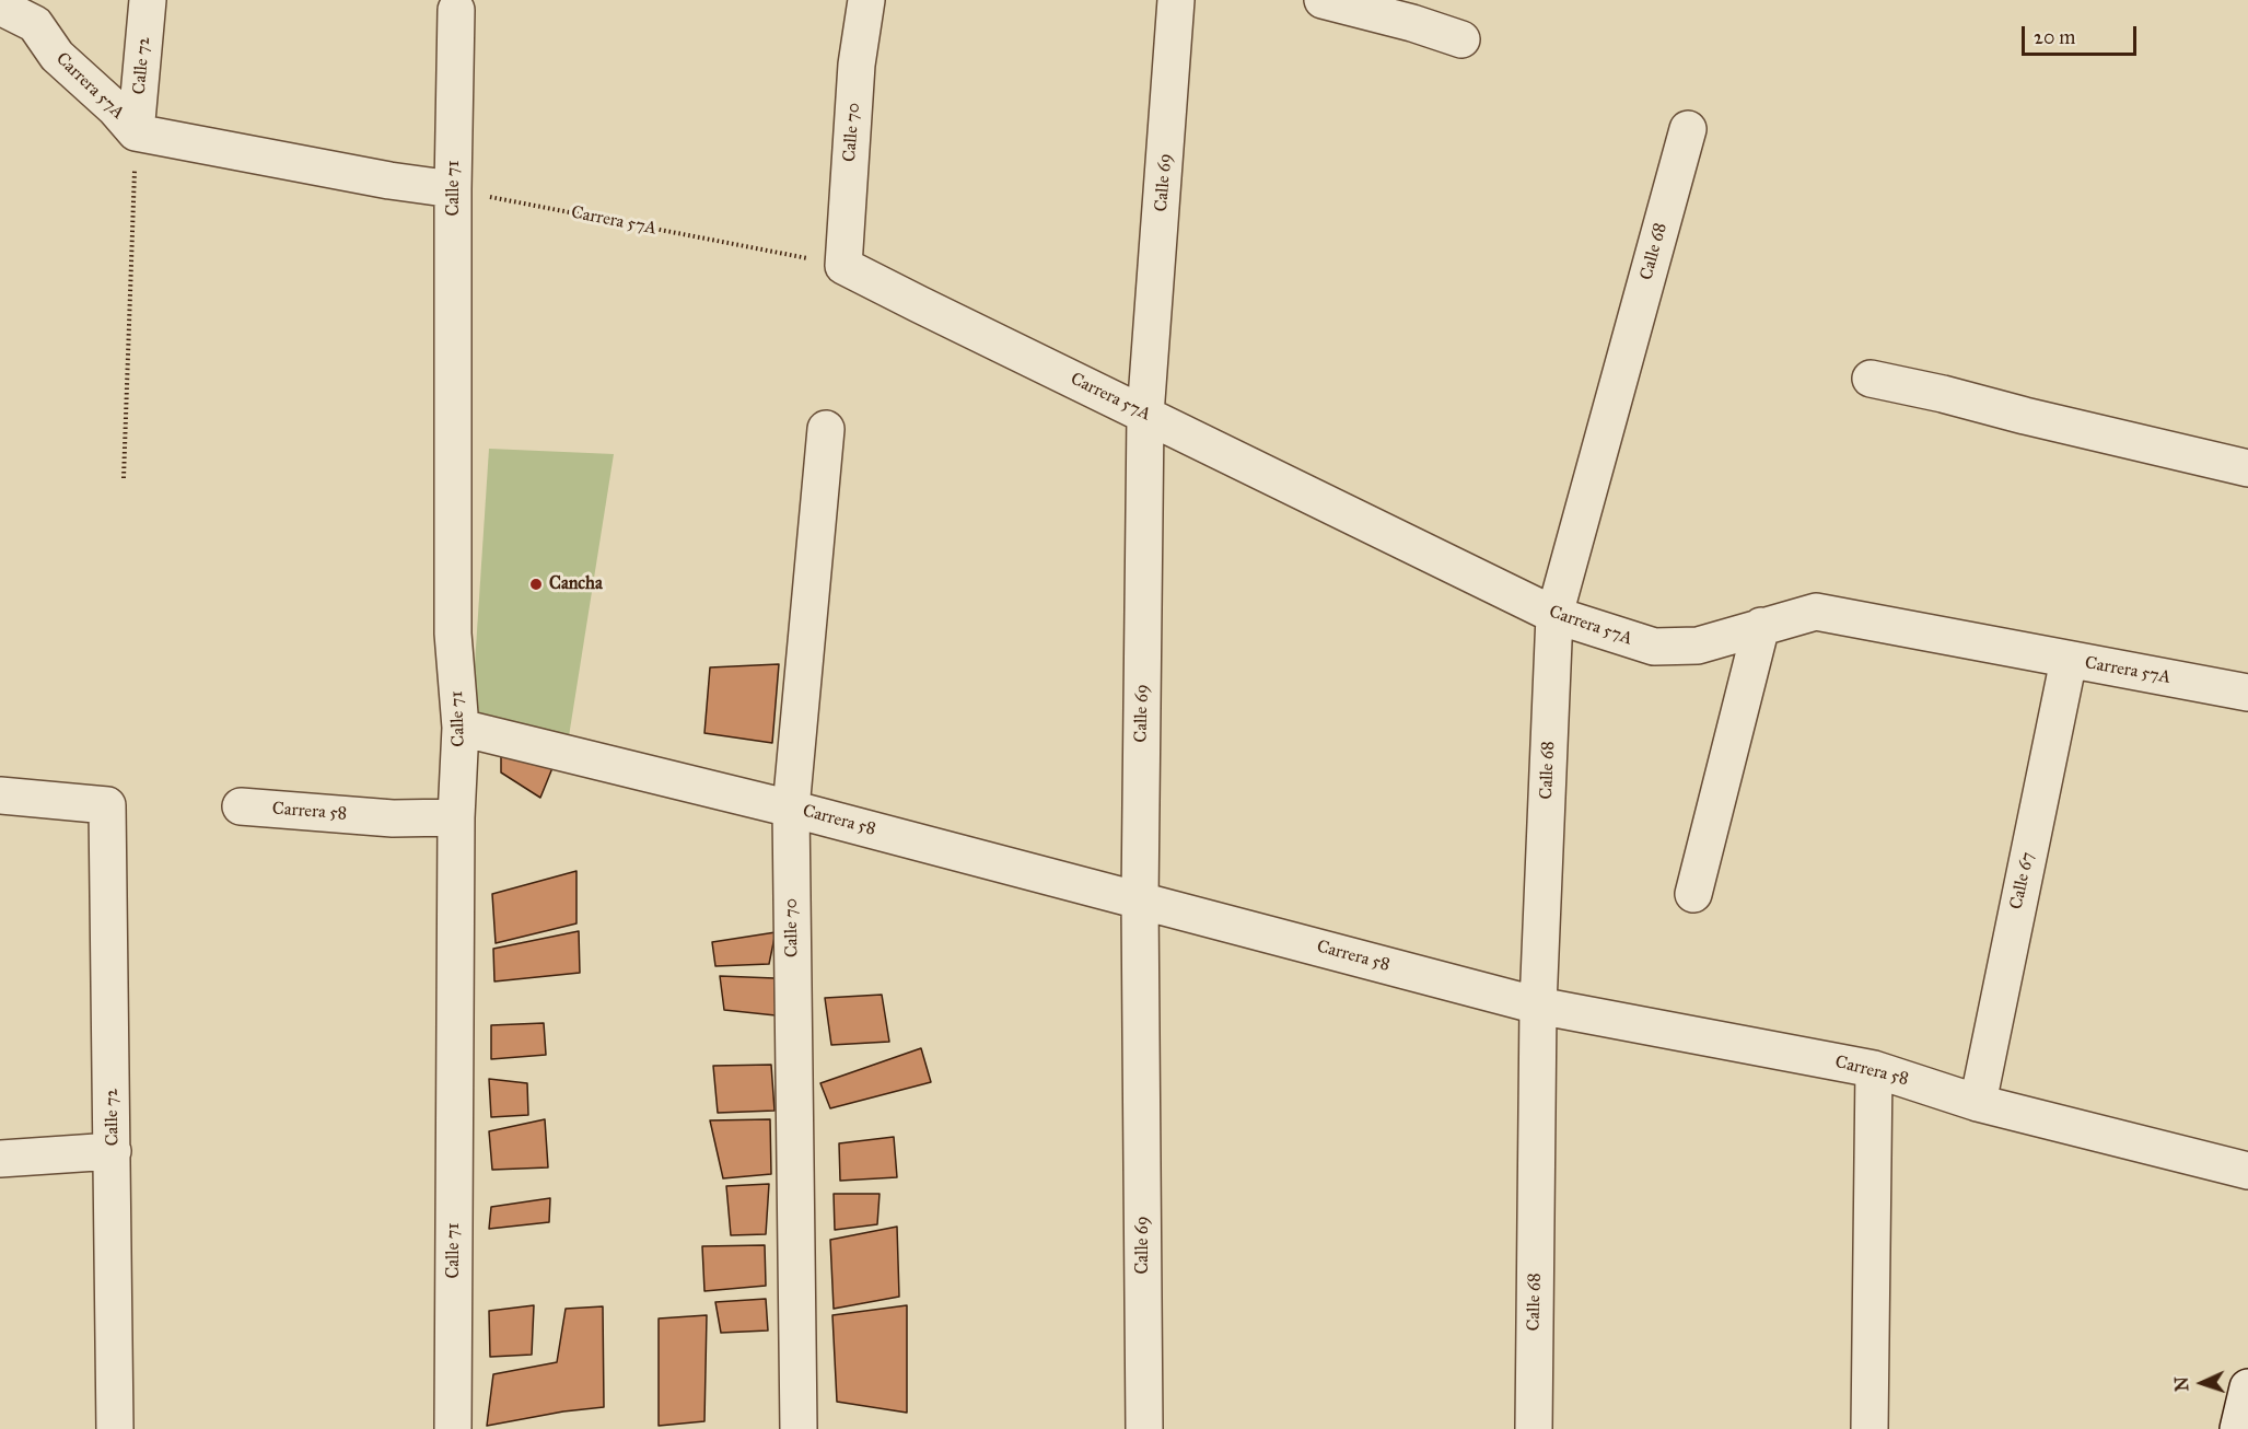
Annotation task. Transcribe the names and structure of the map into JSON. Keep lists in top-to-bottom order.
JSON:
{
  "streets": {
    "street": [
      "Calle 72",
      "Carrera 57A",
      "Calle 70",
      "Calle 69",
      "Calle 71",
      "Calle 68",
      "Carrera 58",
      "Calle 67"
    ]
  },
  "crossings": [
    ["Calle 72", "Carrera 57A"],
    ["Carrera 57A", "Calle 70"],
    ["Carrera 57A", "Calle 69"],
    ["Carrera 57A", "Calle 71"],
    ["Carrera 57A", "Calle 68"],
    ["Carrera 57A", "Calle 67"],
    ["Calle 70", "Carrera 58"],
    ["Calle 69", "Carrera 58"],
    ["Calle 71", "Carrera 58"],
    ["Calle 68", "Carrera 58"],
    ["Carrera 58", "Calle 67"]
  ],
  "places": ["Cancha"],
  "scale_bar": "20 m",
  "north": "left"
}
